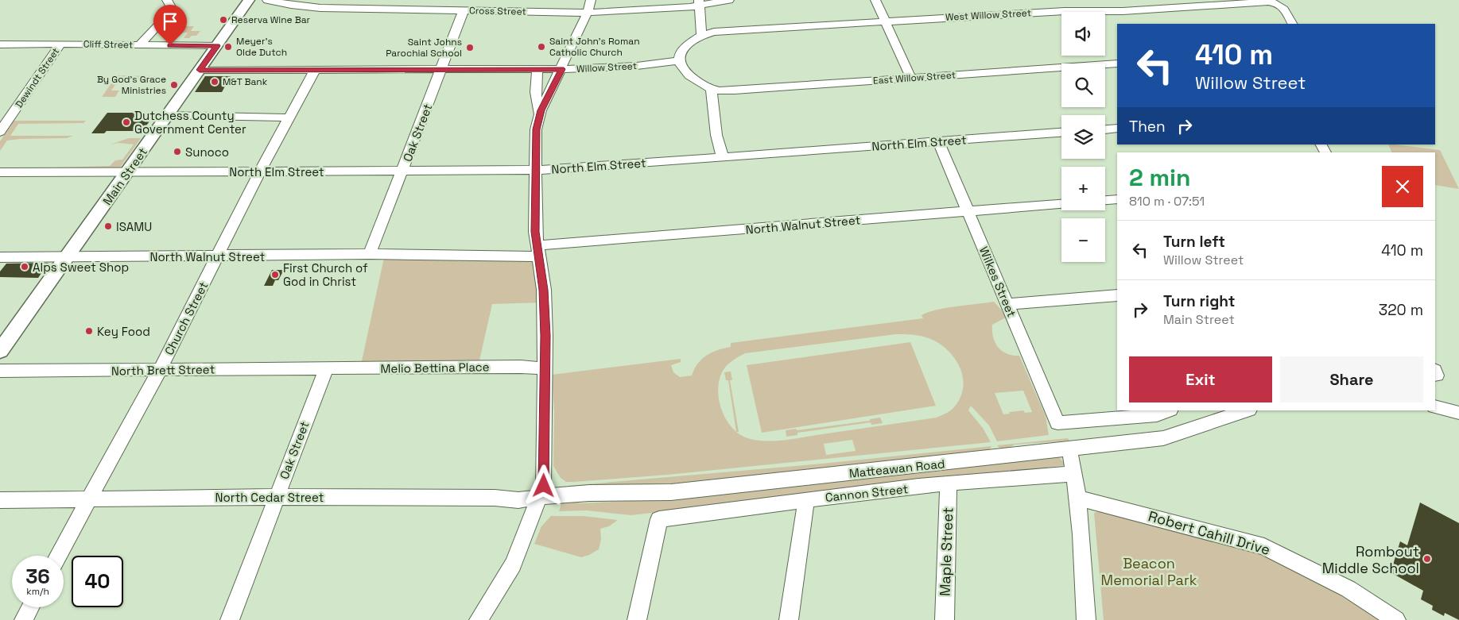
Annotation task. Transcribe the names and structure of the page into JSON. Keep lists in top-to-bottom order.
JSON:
{
  "streets": {
    "main road": ["Main Street"],
    "street": [
      "Cross Street",
      "West Willow Street",
      "Cliff Street",
      "Willow Street",
      "Dewindt Street",
      "East Willow Street",
      "Oak Street",
      "North Elm Street",
      "North Walnut Street",
      "Wilkes Street",
      "Church Street",
      "Melio Bettina Place",
      "North Brett Street",
      "Matteawan Road",
      "Cannon Street",
      "North Cedar Street",
      "Robert Cahill Drive",
      "Maple Street"
    ]
  },
  "crossings": [
    ["Cross Street", "Oak Street"],
    ["Cliff Street", "Dewindt Street"],
    ["Cliff Street", "Main Street"],
    ["Willow Street", "Oak Street"],
    ["Willow Street", "Main Street"],
    ["Willow Street", "Church Street"],
    ["Oak Street", "North Elm Street"],
    ["Oak Street", "North Walnut Street"],
    ["Oak Street", "Melio Bettina Place"],
    ["Oak Street", "North Brett Street"],
    ["Oak Street", "North Cedar Street"],
    ["North Elm Street", "Main Street"],
    ["North Elm Street", "Wilkes Street"],
    ["North Elm Street", "Church Street"],
    ["Main Street", "North Walnut Street"],
    ["North Walnut Street", "Wilkes Street"],
    ["North Walnut Street", "Church Street"],
    ["Church Street", "North Brett Street"],
    ["Church Street", "North Cedar Street"],
    ["Melio Bettina Place", "North Brett Street"],
    ["Matteawan Road", "North Cedar Street"],
    ["Cannon Street", "Maple Street"]
  ],
  "parks": ["Beacon Memorial Park"],
  "places": [
    "Reserva Wine Bar",
    "Meyer's Olde Dutch",
    "Saint John's Roman Catholic Church",
    "Saint Johns Parochial School",
    "M&T Bank",
    "By God's Grace Ministries",
    "Dutchess County Government Center",
    "Sunoco",
    "ISAMU",
    "Alps Sweet Shop",
    "First Church of God in Christ",
    "Key Food",
    "Rombout Middle School"
  ],
  "page": {
    "map_buttons": ["+", "−"],
    "turn": ["410 m", "Willow Street"],
    "then": "Then",
    "heading": ["2 min", "810 m · 07:51"],
    "list": [
      {
        "name": "Turn left",
        "note": "Willow Street",
        "value": "410 m"
      },
      {
        "name": "Turn right",
        "note": "Main Street",
        "value": "320 m"
      }
    ],
    "buttons": ["Exit", "Share"],
    "speed": "36 km/h",
    "limit": "40"
  }
}
